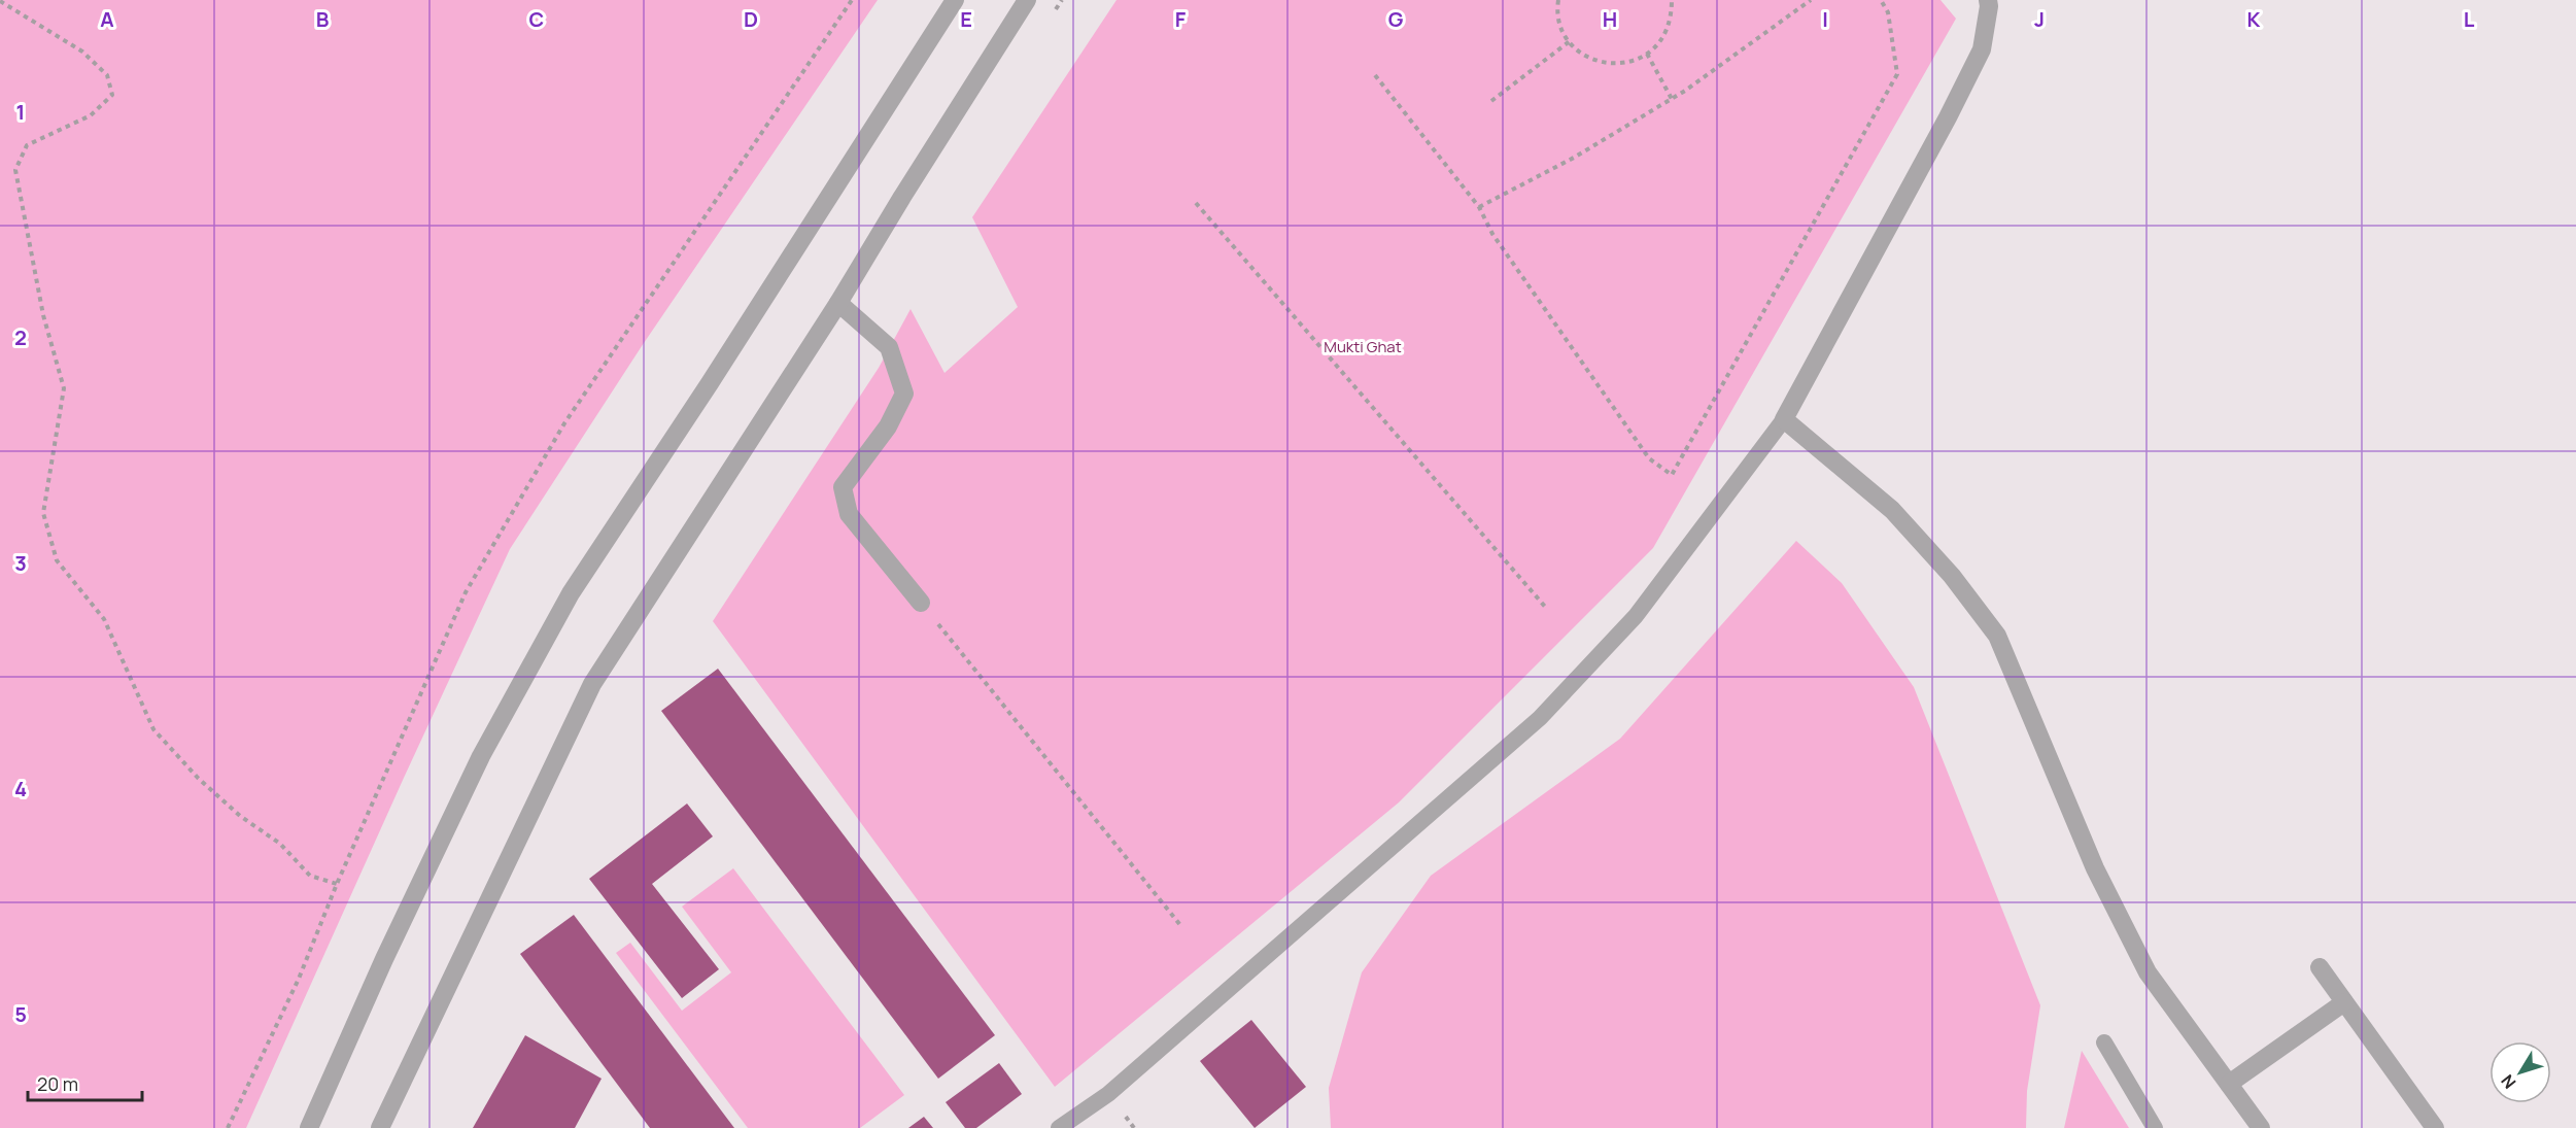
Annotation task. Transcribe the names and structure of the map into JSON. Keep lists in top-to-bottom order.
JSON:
{
  "parks": ["Mukti Ghat"],
  "scale_bar": "20 m",
  "north": "bottom left",
  "grid": {
    "columns": [
      "A",
      "B",
      "C",
      "D",
      "E",
      "F",
      "G",
      "H",
      "I",
      "J",
      "K",
      "L"
    ],
    "rows": [
      "1",
      "2",
      "3",
      "4",
      "5"
    ]
  }
}
